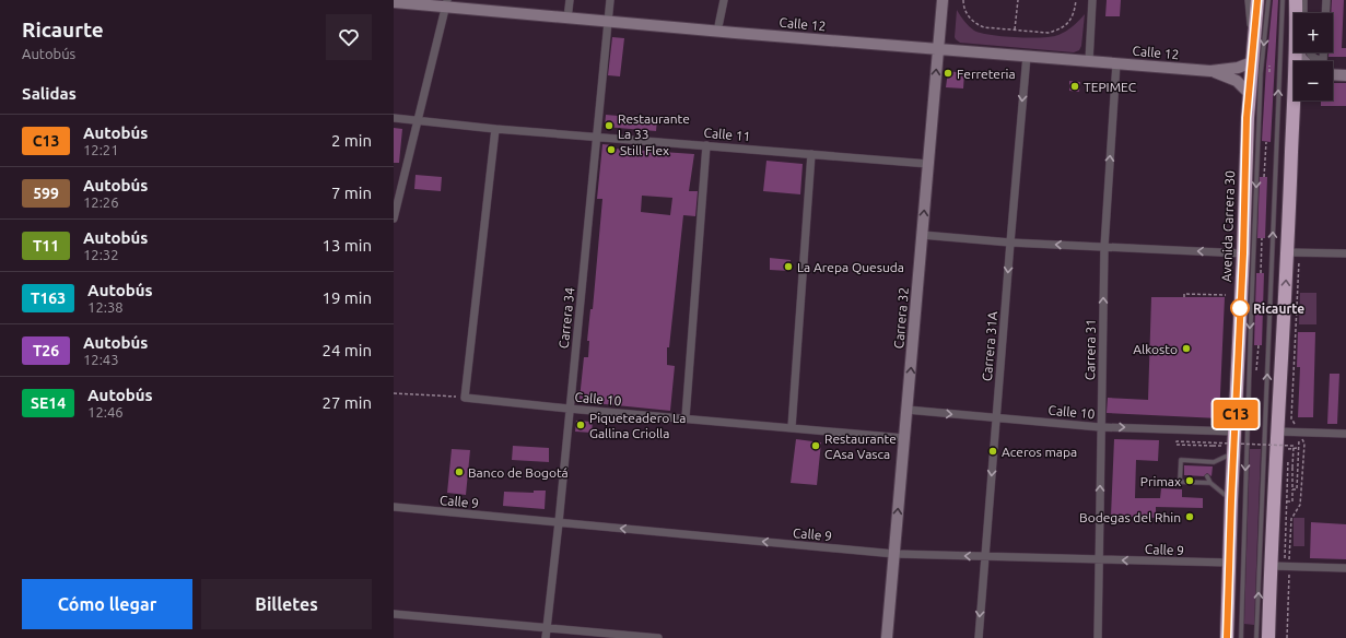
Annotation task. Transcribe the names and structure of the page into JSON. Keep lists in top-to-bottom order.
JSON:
{
  "streets": {
    "highway": ["Avenida Carrera 30"],
    "street": [
      "Calle 12",
      "Calle 11",
      "Carrera 34",
      "Carrera 32",
      "Carrera 31A",
      "Carrera 31",
      "Calle 10",
      "Calle 9"
    ]
  },
  "crossings": [
    ["Calle 12", "Avenida Carrera 30"],
    ["Calle 12", "Carrera 34"],
    ["Calle 12", "Carrera 32"],
    ["Calle 12", "Carrera 31A"],
    ["Calle 12", "Carrera 31"],
    ["Calle 11", "Carrera 34"],
    ["Calle 11", "Carrera 32"],
    ["Avenida Carrera 30", "Calle 10"],
    ["Avenida Carrera 30", "Calle 9"],
    ["Carrera 34", "Calle 10"],
    ["Carrera 34", "Calle 9"],
    ["Carrera 32", "Calle 10"],
    ["Carrera 32", "Calle 9"],
    ["Carrera 31A", "Calle 10"],
    ["Carrera 31A", "Calle 9"],
    ["Carrera 31", "Calle 10"],
    ["Carrera 31", "Calle 9"]
  ],
  "one_way": [
    "Carrera 32",
    "Carrera 31A",
    "Carrera 31",
    "Calle 9"
  ],
  "places": [
    "Ferreteria",
    "TEPIMEC",
    "Restaurante La 33",
    "Still Flex",
    "La Arepa Quesuda",
    "Ricaurte",
    "Alkosto",
    "Piqueteadero La Gallina Criolla",
    "Restaurante CAsa Vasca",
    "Aceros mapa",
    "Banco de Bogotá",
    "Primax",
    "Bodegas del Rhin"
  ],
  "lines": ["bus line C13"],
  "page": {
    "heading": [
      ["Ricaurte", "Autobús"],
      "Salidas"
    ],
    "on_map": "C13",
    "map_buttons": ["+", "−"],
    "list": [
      {
        "mark": "C13",
        "name": "Autobús",
        "note": "12:21",
        "value": "2 min"
      },
      {
        "mark": "599",
        "name": "Autobús",
        "note": "12:26",
        "value": "7 min"
      },
      {
        "mark": "T11",
        "name": "Autobús",
        "note": "12:32",
        "value": "13 min"
      },
      {
        "mark": "T163",
        "name": "Autobús",
        "note": "12:38",
        "value": "19 min"
      },
      {
        "mark": "T26",
        "name": "Autobús",
        "note": "12:43",
        "value": "24 min"
      },
      {
        "mark": "SE14",
        "name": "Autobús",
        "note": "12:46",
        "value": "27 min"
      }
    ],
    "buttons": ["Cómo llegar", "Billetes"]
  }
}
